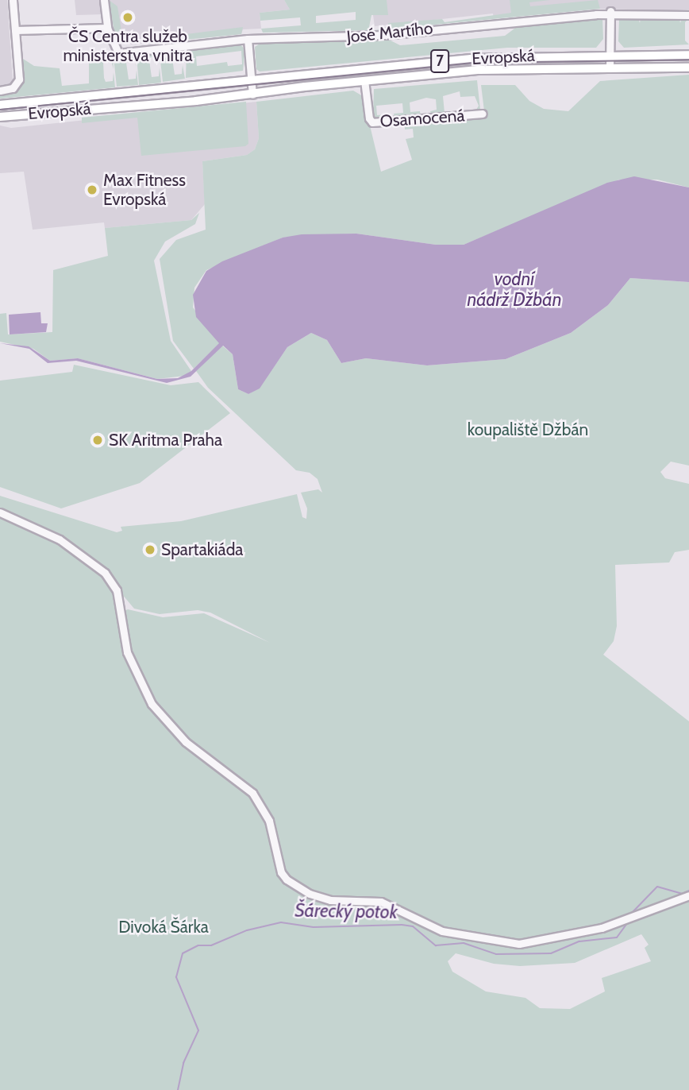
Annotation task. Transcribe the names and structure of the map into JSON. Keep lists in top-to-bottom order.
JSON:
{
  "streets": {
    "main road": ["Evropská", "7"],
    "street": ["José Martího", "Osamocená"]
  },
  "crossings": [
    ["Evropská", "Osamocená"]
  ],
  "water": ["vodní nádrž Džbán", "Šárecký potok"],
  "parks": ["koupaliště Džbán", "Divoká Šárka"],
  "places": [
    "ČS Centra služeb ministerstva vnitra",
    "Max Fitness Evropská",
    "SK Aritma Praha",
    "Spartakiáda"
  ]
}
